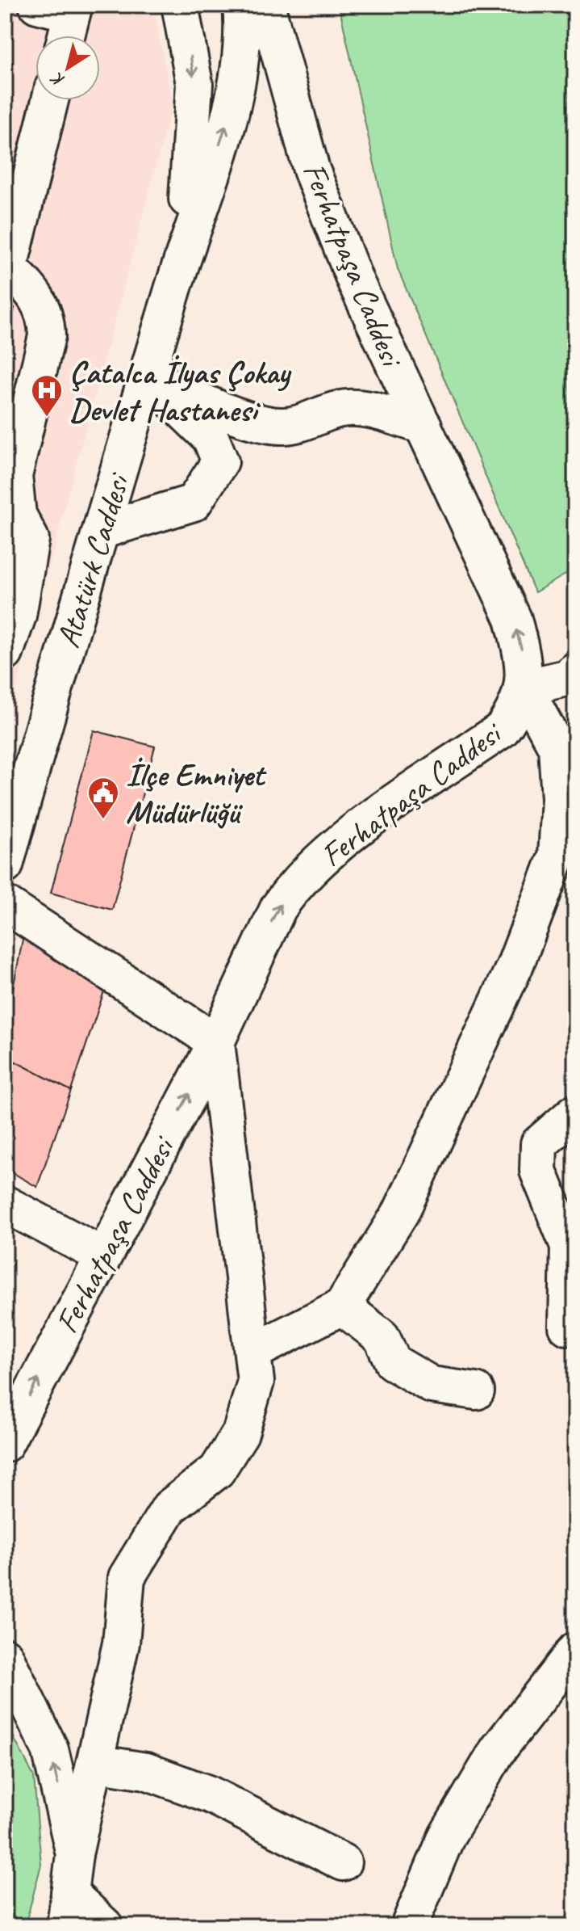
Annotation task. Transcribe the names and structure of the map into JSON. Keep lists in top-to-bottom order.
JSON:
{
  "streets": {
    "street": ["Ferhatpaşa Caddesi", "Atatürk Caddesi"]
  },
  "places": {
    "hospital": ["Çatalca İlyas Çokay Devlet Hastanesi"],
    "public building": ["İlçe Emniyet Müdürlüğü"]
  },
  "north": "bottom left"
}
